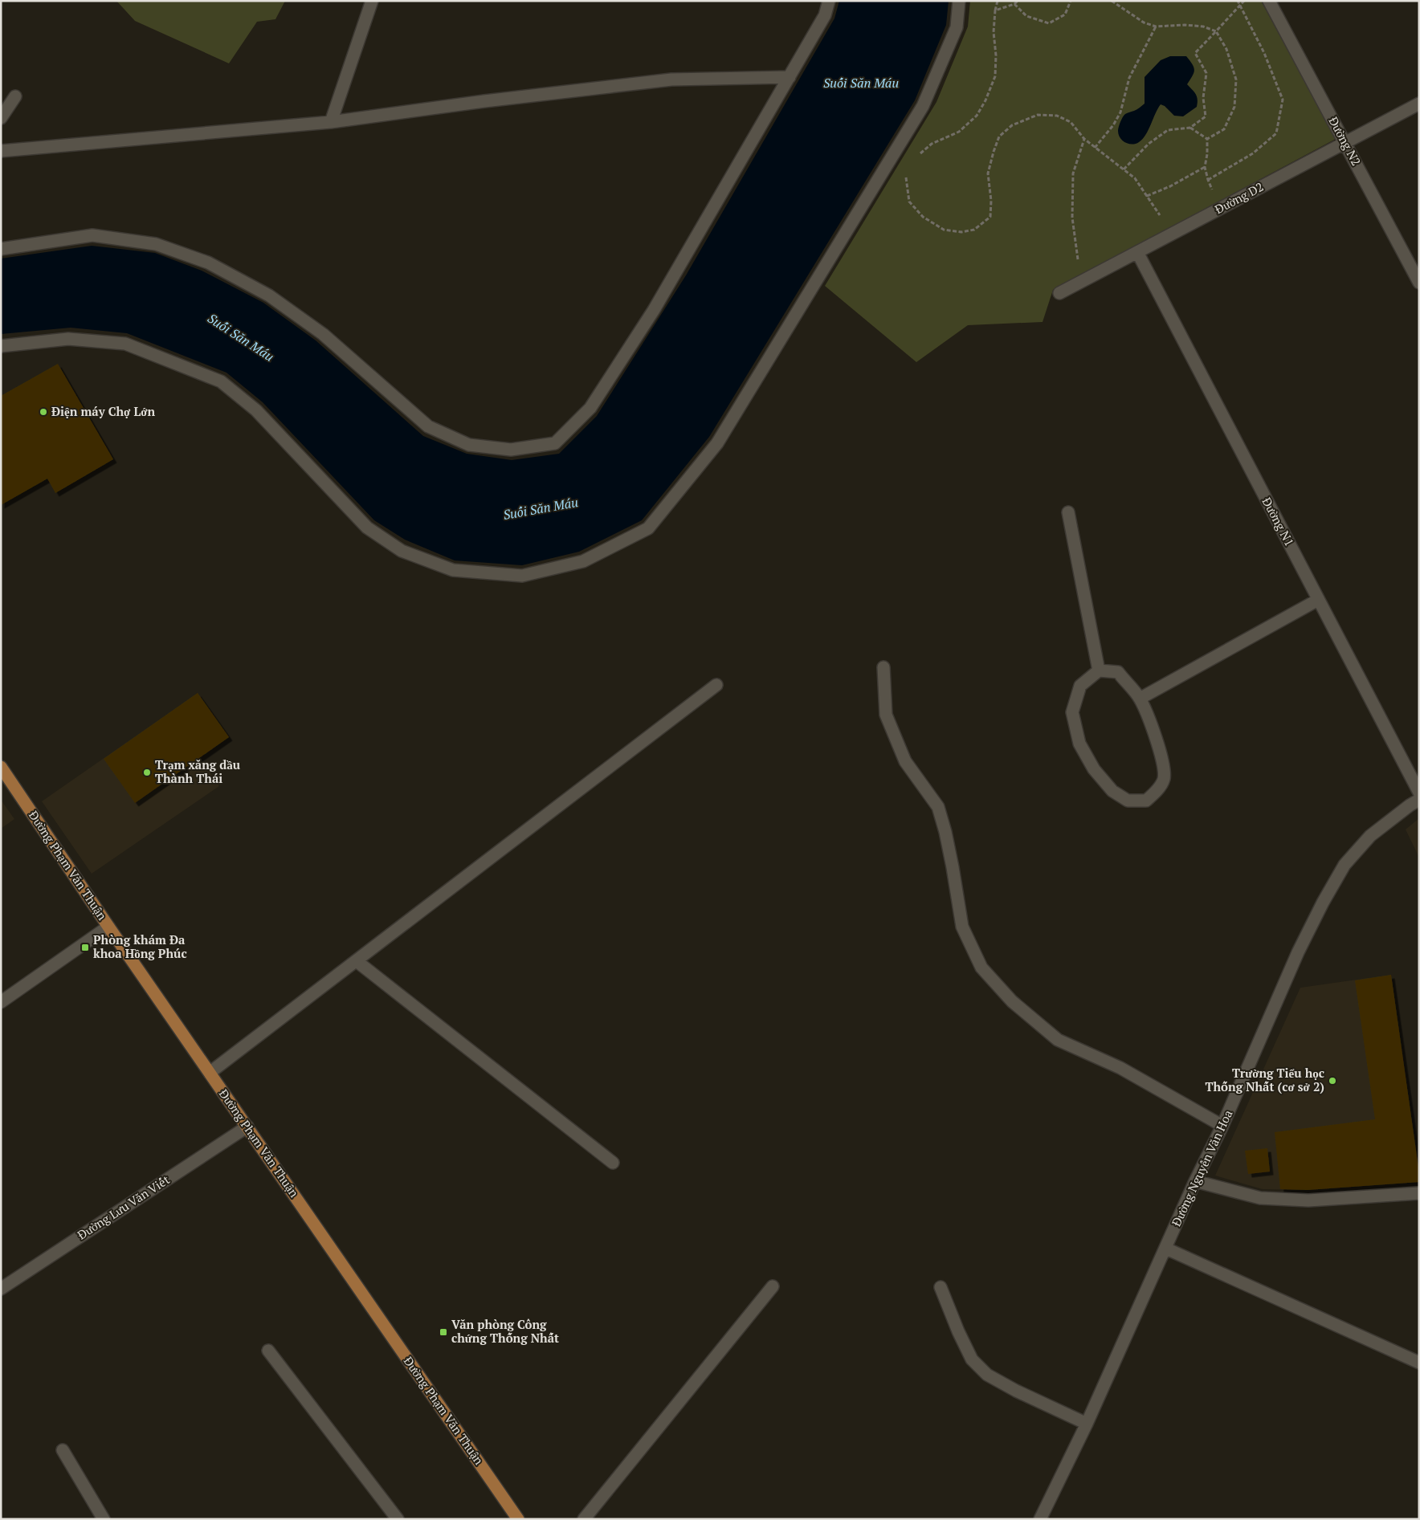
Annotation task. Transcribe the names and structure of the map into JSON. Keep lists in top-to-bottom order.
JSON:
{
  "streets": {
    "main road": ["Đường Phạm Văn Thuận"],
    "street": [
      "Đường N2",
      "Đường D2",
      "Đường N1",
      "Đường Nguyễn Văn Hoa",
      "Đường Lưu Văn Viết"
    ]
  },
  "crossings": [
    ["Đường N2", "Đường D2"],
    ["Đường D2", "Đường N1"],
    ["Đường Phạm Văn Thuận", "Đường Lưu Văn Viết"]
  ],
  "water": ["Suối Săn Máu"],
  "places": {
    "other": ["Điện máy Chợ Lớn", "Trạm xăng dầu Thành Thái", "Trường Tiểu học Thống Nhất (cơ sở 2)"],
    "transit": ["Phòng khám Đa khoa Hồng Phúc", "Văn phòng Công chứng Thống Nhất"]
  }
}
